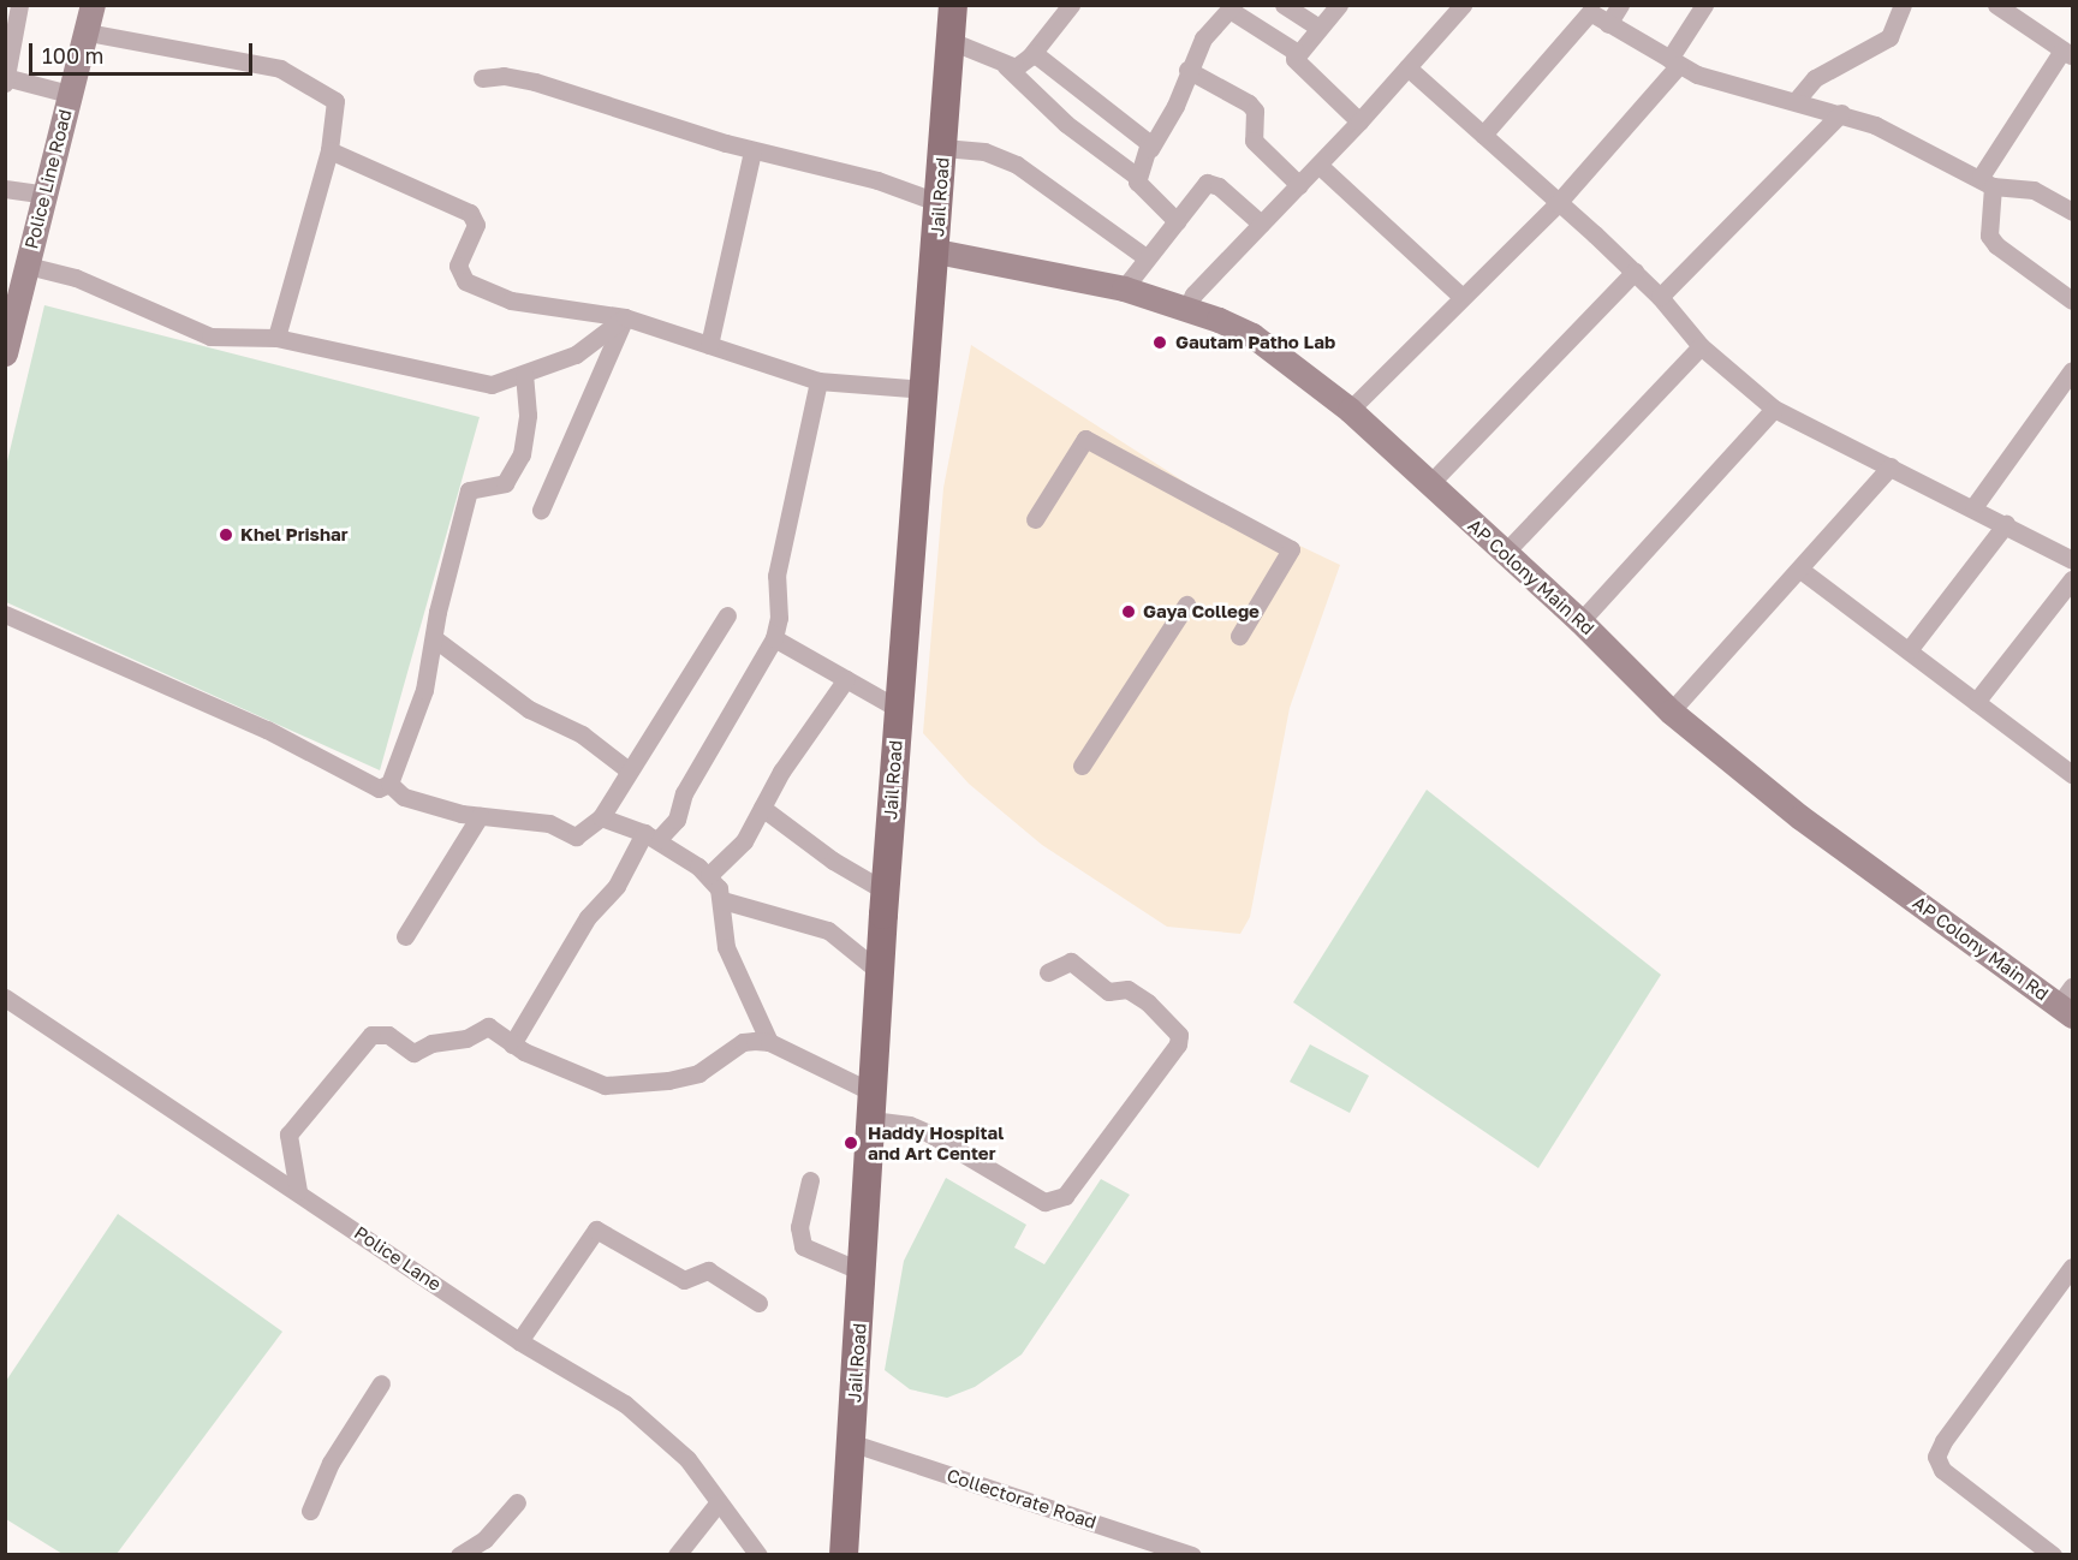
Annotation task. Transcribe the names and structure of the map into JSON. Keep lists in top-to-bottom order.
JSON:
{
  "streets": {
    "main road": ["Jail Road"],
    "street": [
      "Police Line Road",
      "AP Colony Main Rd",
      "Police Lane",
      "Collectorate Road"
    ]
  },
  "crossings": [
    ["Jail Road", "AP Colony Main Rd"],
    ["Jail Road", "Collectorate Road"]
  ],
  "places": [
    "Gautam Patho Lab",
    "Khel Prishar",
    "Gaya College",
    "Haddy Hospital and Art Center"
  ],
  "scale_bar": "100 m"
}
